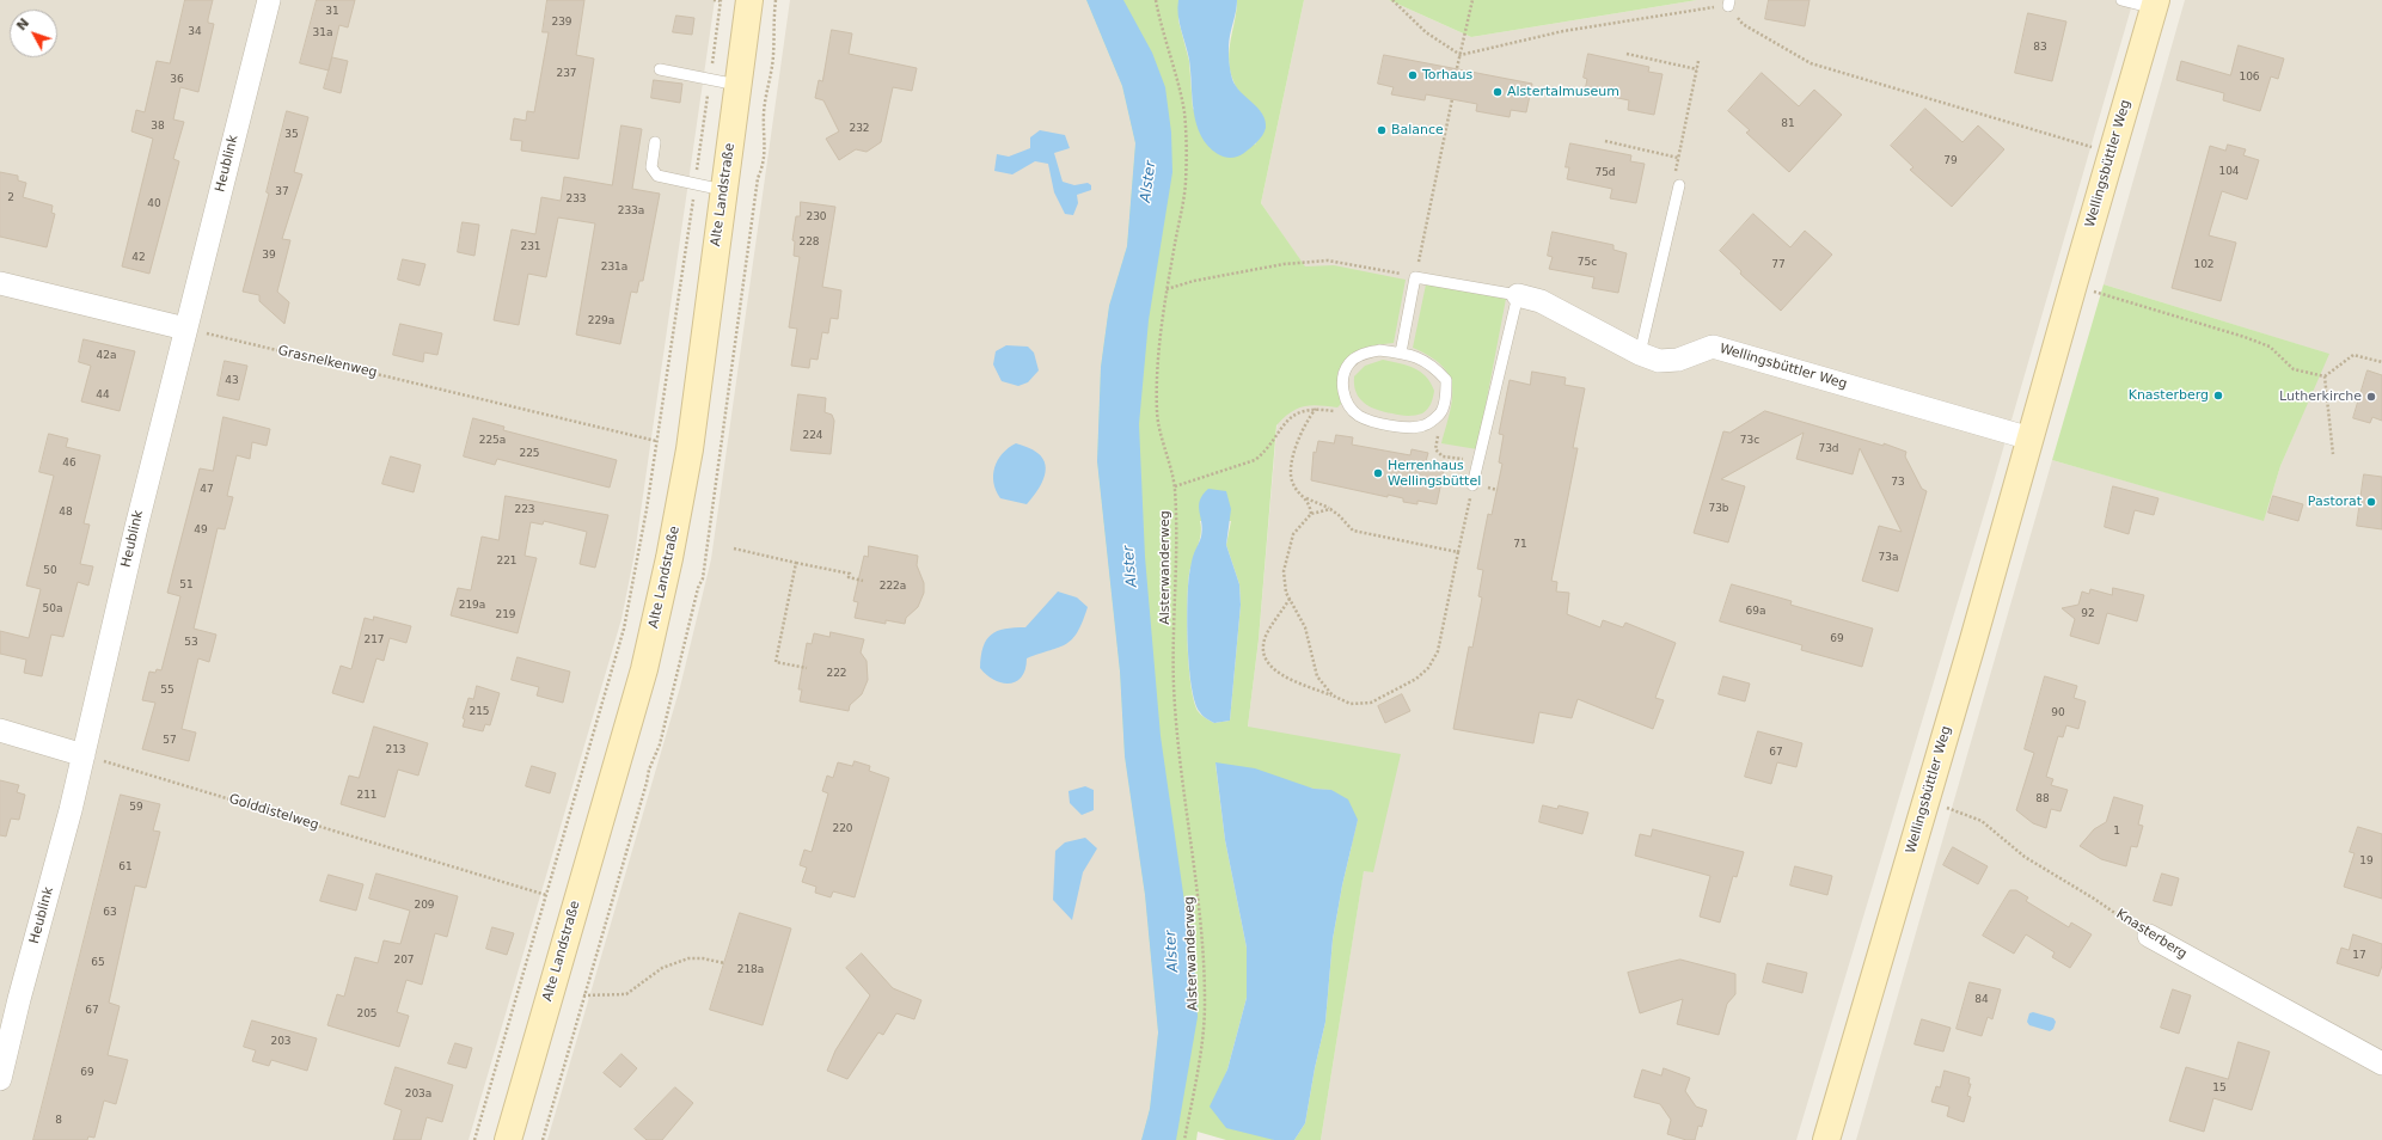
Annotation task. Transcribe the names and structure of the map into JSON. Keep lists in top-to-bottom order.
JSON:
{
  "streets": {
    "main road": ["Wellingsbüttler Weg", "Alte Landstraße"],
    "street": ["Heublink", "Knasterberg"],
    "path": ["Grasnelkenweg", "Alsterwanderweg", "Golddistelweg"]
  },
  "crossings": [
    ["Heublink", "Grasnelkenweg"],
    ["Heublink", "Golddistelweg"],
    ["Wellingsbüttler Weg", "Knasterberg"]
  ],
  "water": ["Alster"],
  "places": [
    "Torhaus",
    "Alstertalmuseum",
    "Balance",
    "Knasterberg",
    "Lutherkirche",
    "Herrenhaus Wellingsbüttel",
    "Pastorat"
  ],
  "house_numbers": [
    "31",
    "239",
    "34",
    "31a",
    "83",
    "237",
    "106",
    "36",
    "81",
    "38",
    "232",
    "35",
    "79",
    "104",
    "75d",
    "37",
    "2",
    "233",
    "40",
    "233a",
    "230",
    "228",
    "231",
    "39",
    "42",
    "75c",
    "77",
    "102",
    "231a",
    "229a",
    "42a",
    "43",
    "44",
    "224",
    "225a",
    "73c",
    "73d",
    "225",
    "46",
    "73",
    "47",
    "73b",
    "223",
    "48",
    "49",
    "71",
    "73a",
    "221",
    "50",
    "51",
    "222a",
    "219a",
    "50a",
    "69a",
    "92",
    "219",
    "69",
    "217",
    "53",
    "222",
    "55",
    "215",
    "90",
    "57",
    "213",
    "67",
    "211",
    "88",
    "59",
    "220",
    "1",
    "19",
    "61",
    "209",
    "63",
    "17",
    "207",
    "65",
    "218a",
    "84",
    "67",
    "205",
    "203",
    "69",
    "15",
    "203a",
    "8"
  ],
  "north": "top left"
}
